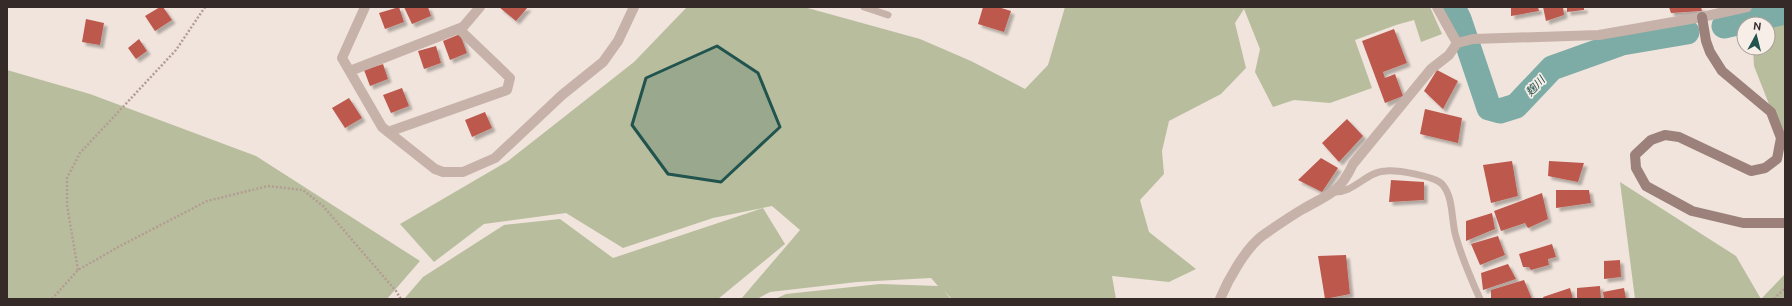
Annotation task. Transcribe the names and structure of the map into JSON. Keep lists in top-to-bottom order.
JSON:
{
  "water": ["麹川"],
  "north": "top"
}
